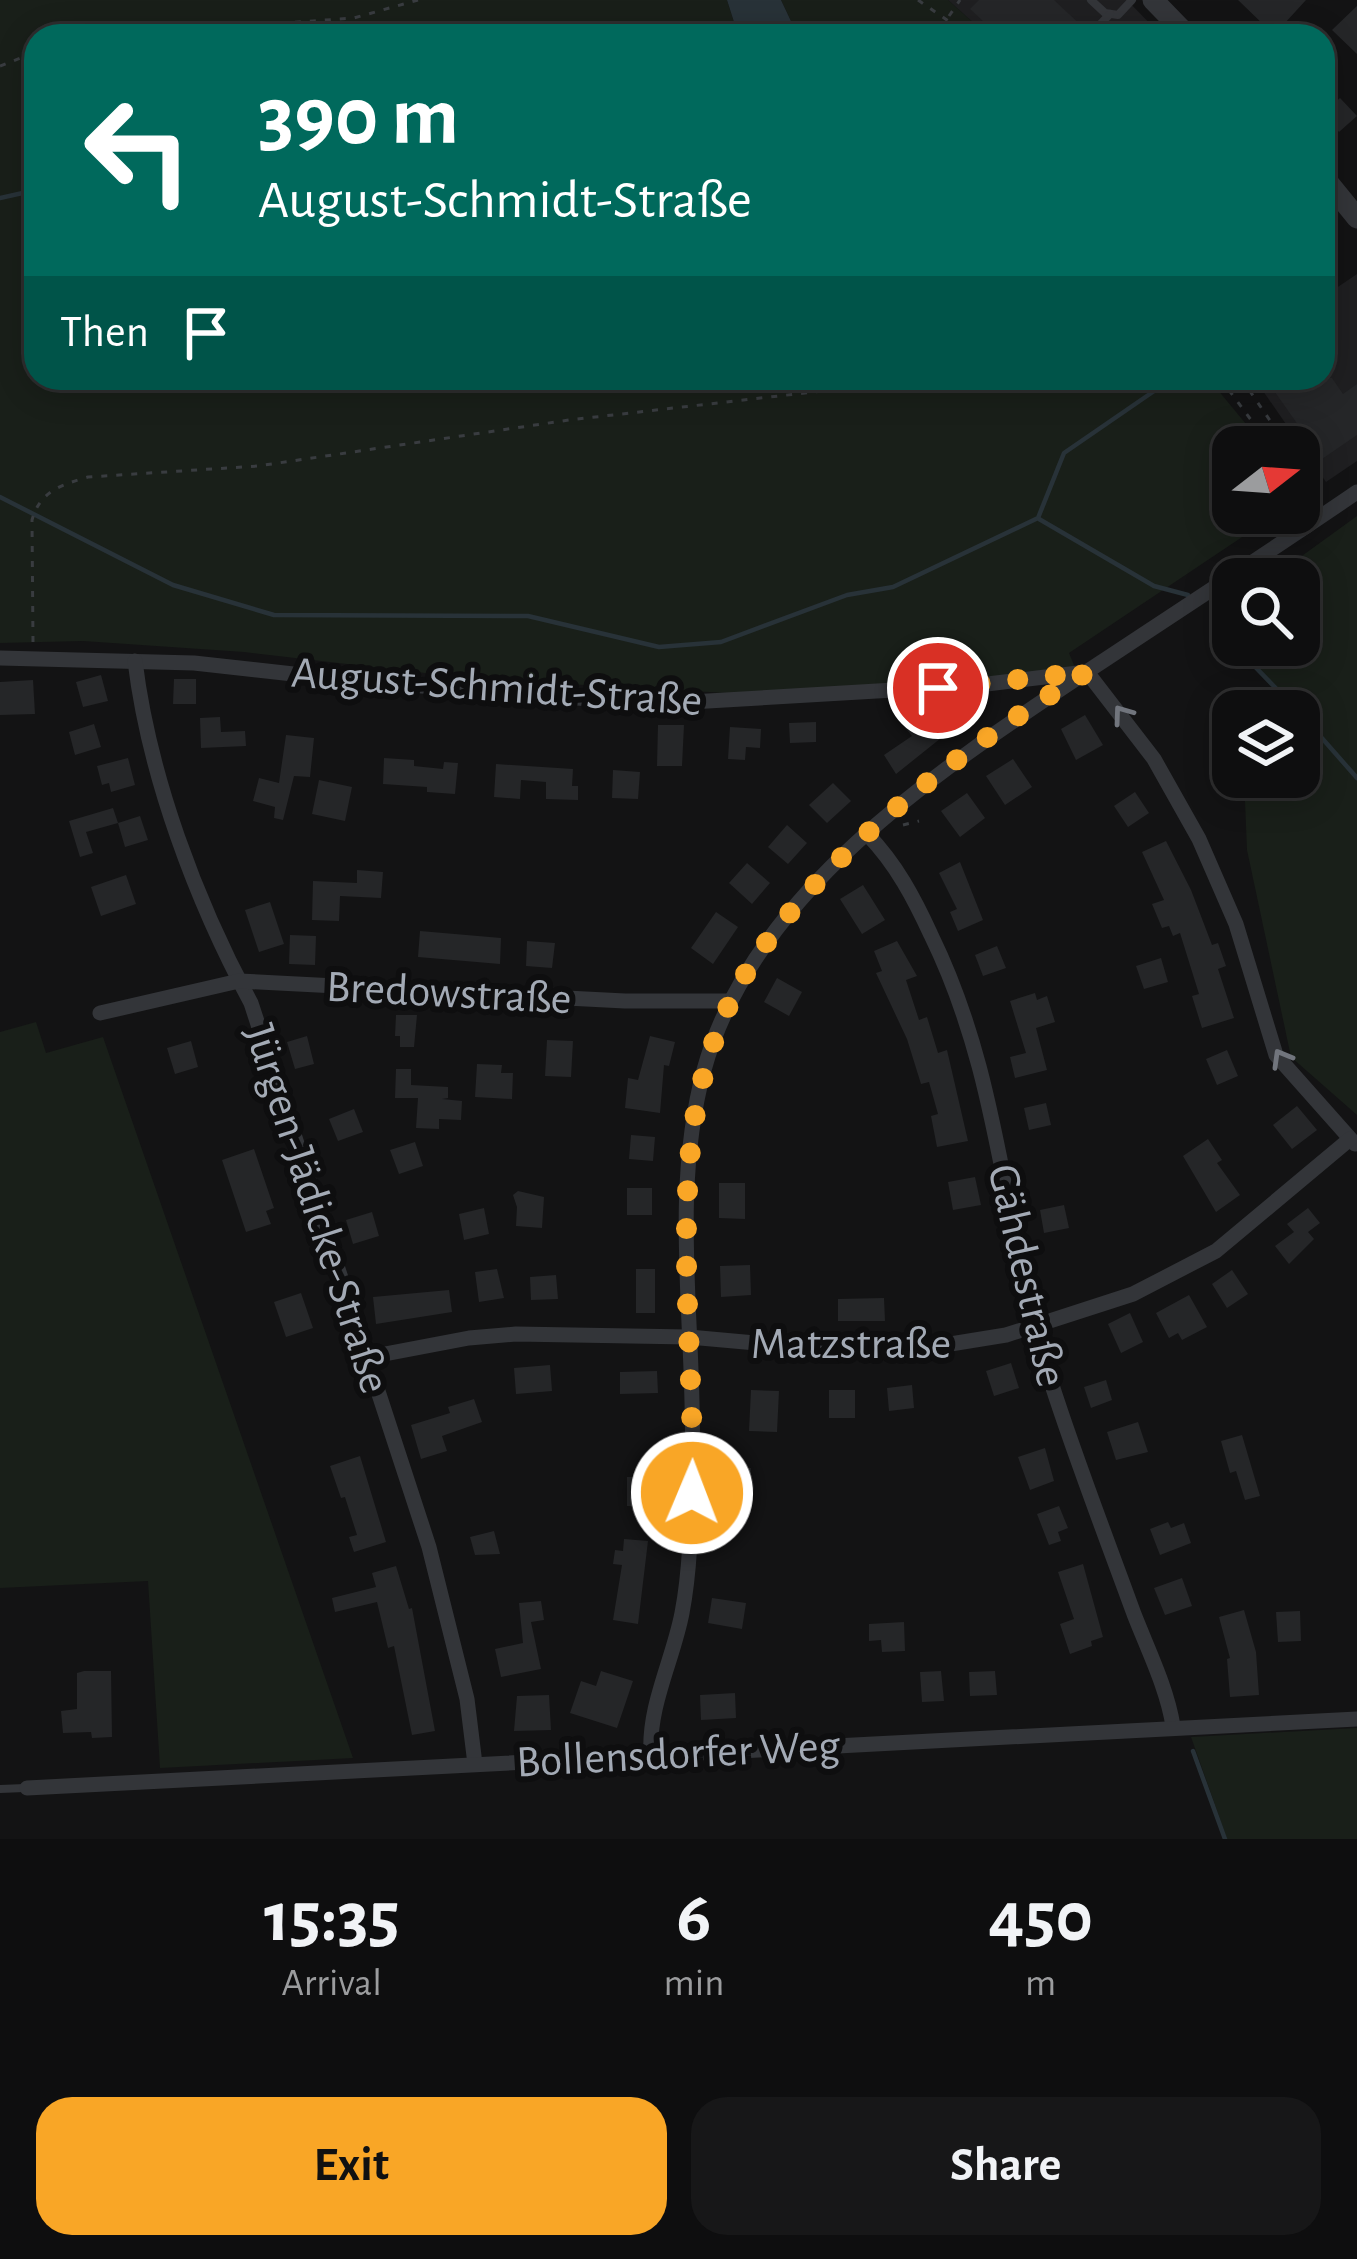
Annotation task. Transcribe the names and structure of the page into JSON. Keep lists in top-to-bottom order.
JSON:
{
  "streets": {
    "street": [
      "August-Schmidt-Straße",
      "Bredowstraße",
      "Jürgen-Jädicke-Straße",
      "Gähdestraße",
      "Matzstraße",
      "Bollensdorfer Weg"
    ]
  },
  "crossings": [
    ["August-Schmidt-Straße", "Jürgen-Jädicke-Straße"],
    ["Bredowstraße", "Jürgen-Jädicke-Straße"],
    ["Jürgen-Jädicke-Straße", "Matzstraße"],
    ["Jürgen-Jädicke-Straße", "Bollensdorfer Weg"],
    ["Gähdestraße", "Matzstraße"],
    ["Gähdestraße", "Bollensdorfer Weg"]
  ],
  "north": "right",
  "page": {
    "turn": ["390 m", "August-Schmidt-Straße"],
    "then": "Then",
    "eta": [
      "15:35",
      "Arrival",
      "6",
      "min",
      "450",
      "m"
    ],
    "buttons": ["Exit", "Share"]
  }
}
